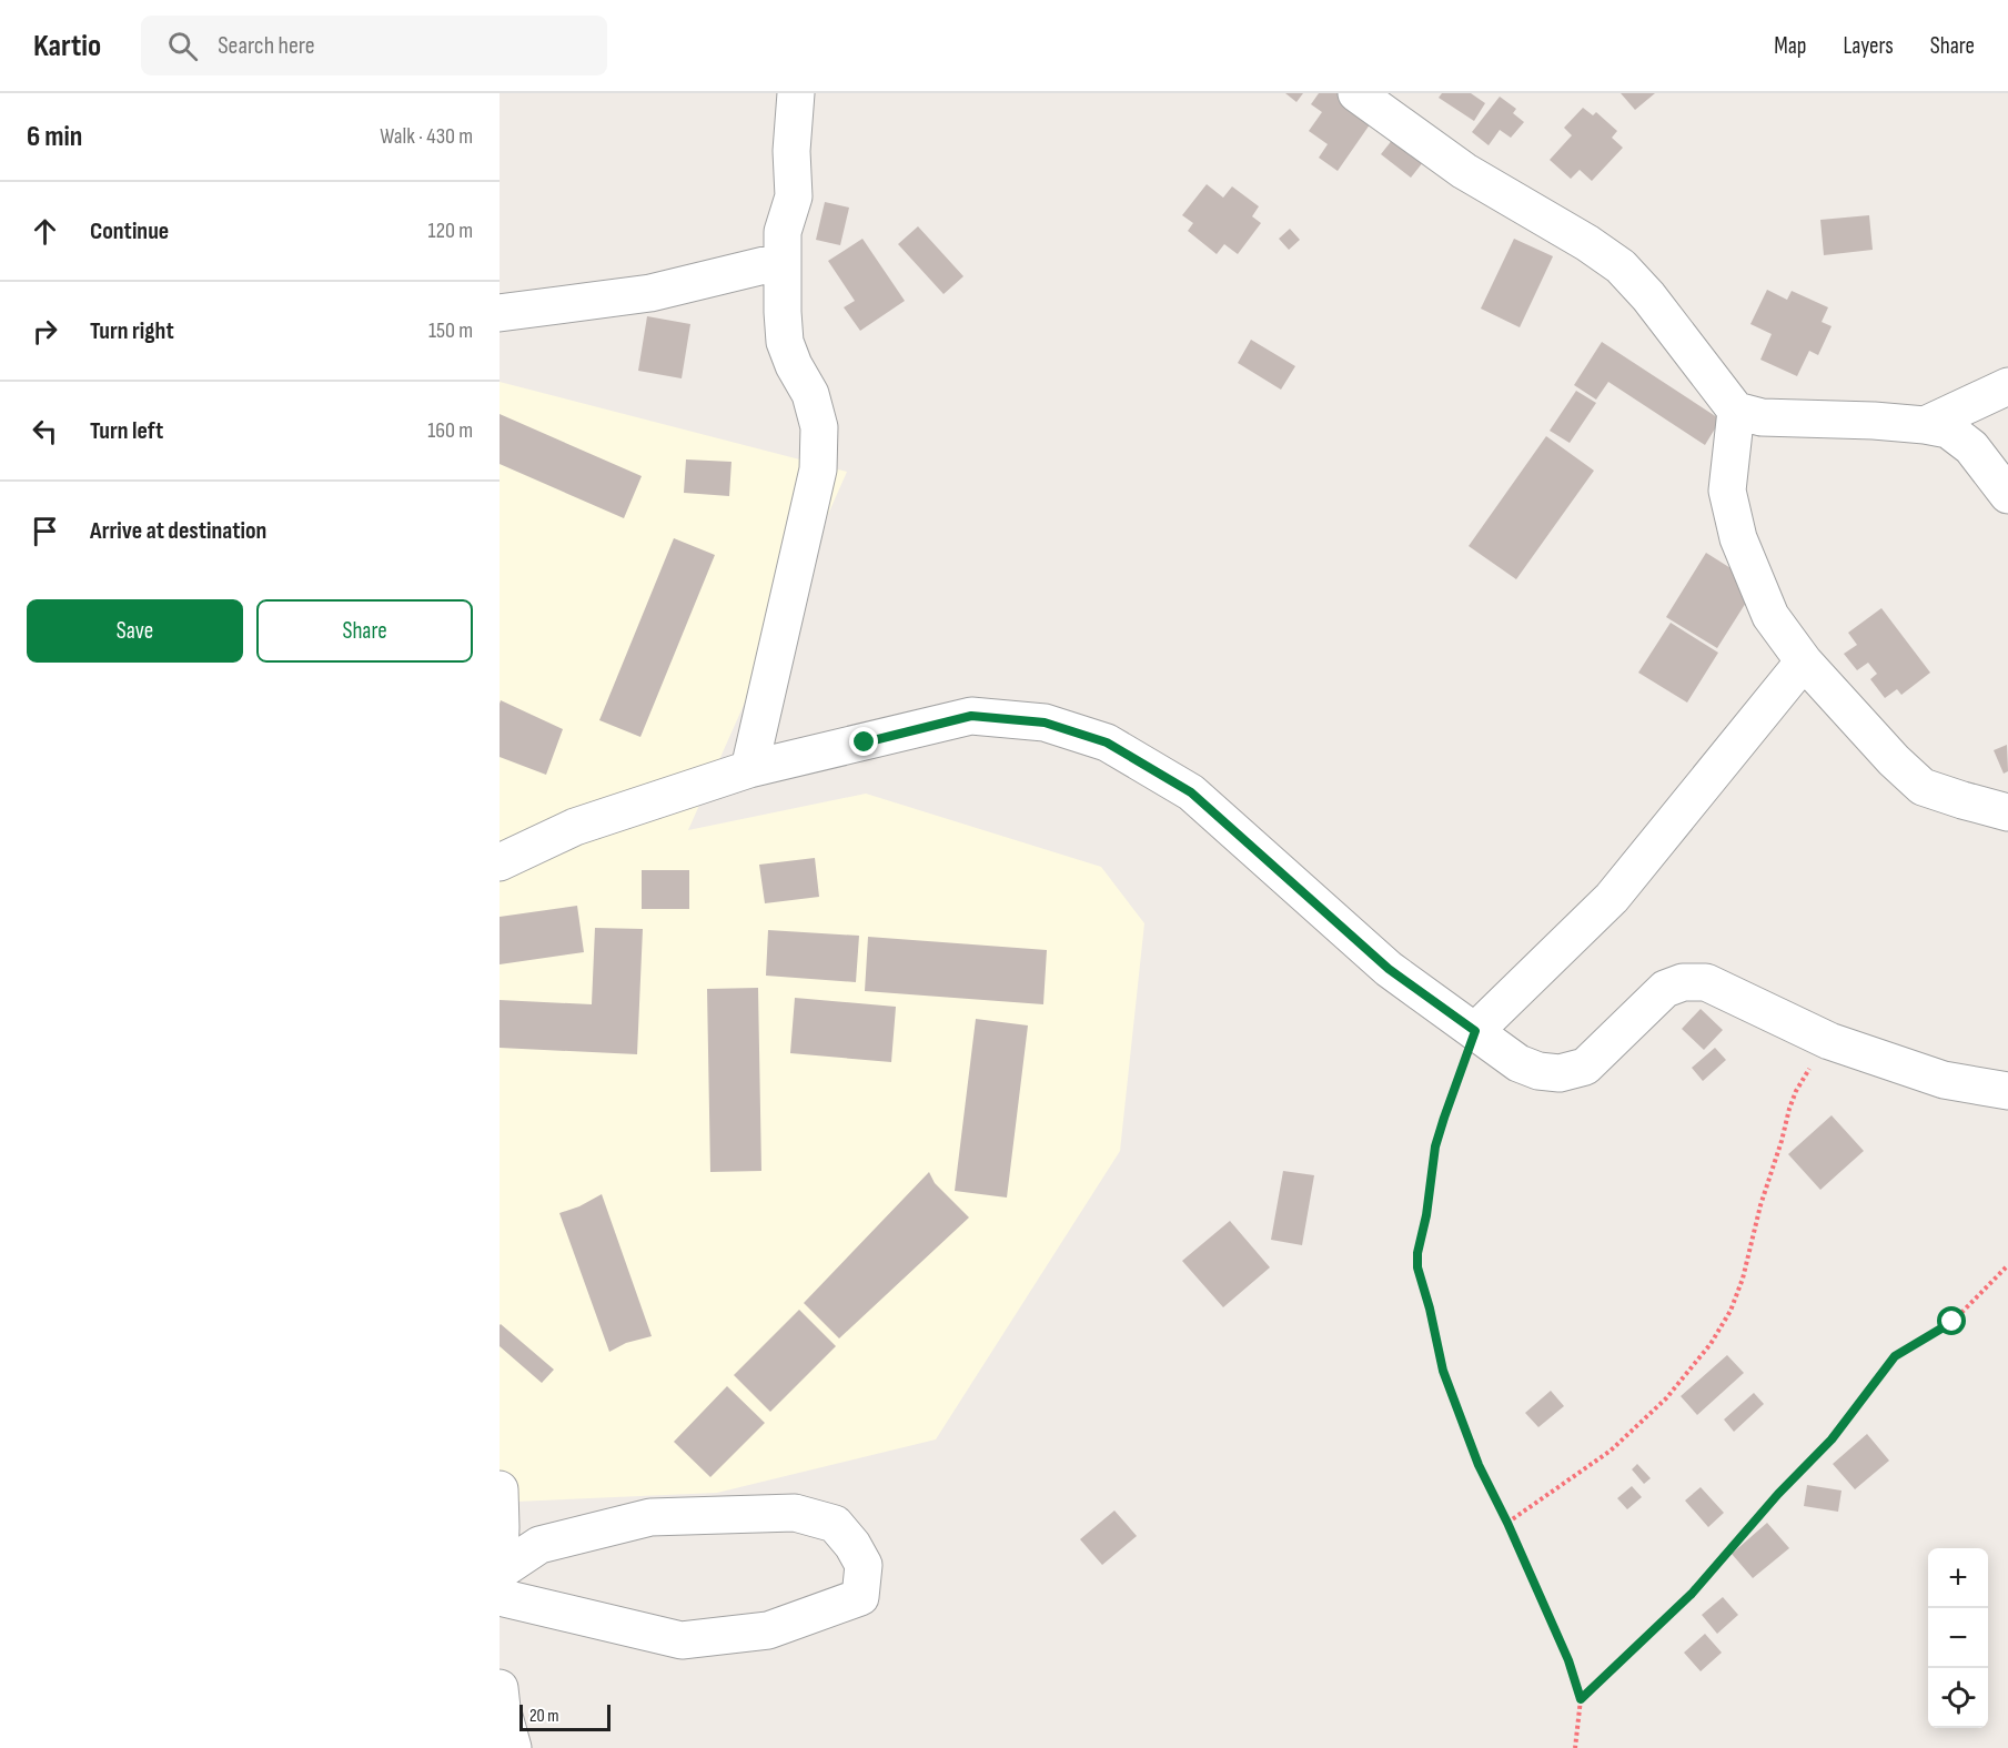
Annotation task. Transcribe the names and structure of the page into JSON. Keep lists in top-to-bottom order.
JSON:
{
  "scale_bar": "20 m",
  "page": {
    "header": "Kartio",
    "search": "Search here",
    "nav": ["Map", "Layers", "Share"],
    "heading": ["6 min", "Walk · 430 m"],
    "list": [
      ["Continue", "120 m"],
      ["Turn right", "150 m"],
      ["Turn left", "160 m"],
      "Arrive at destination"
    ],
    "buttons": ["Save", "Share"],
    "map_buttons": ["+", "−"],
    "scale": "20 m"
  }
}
